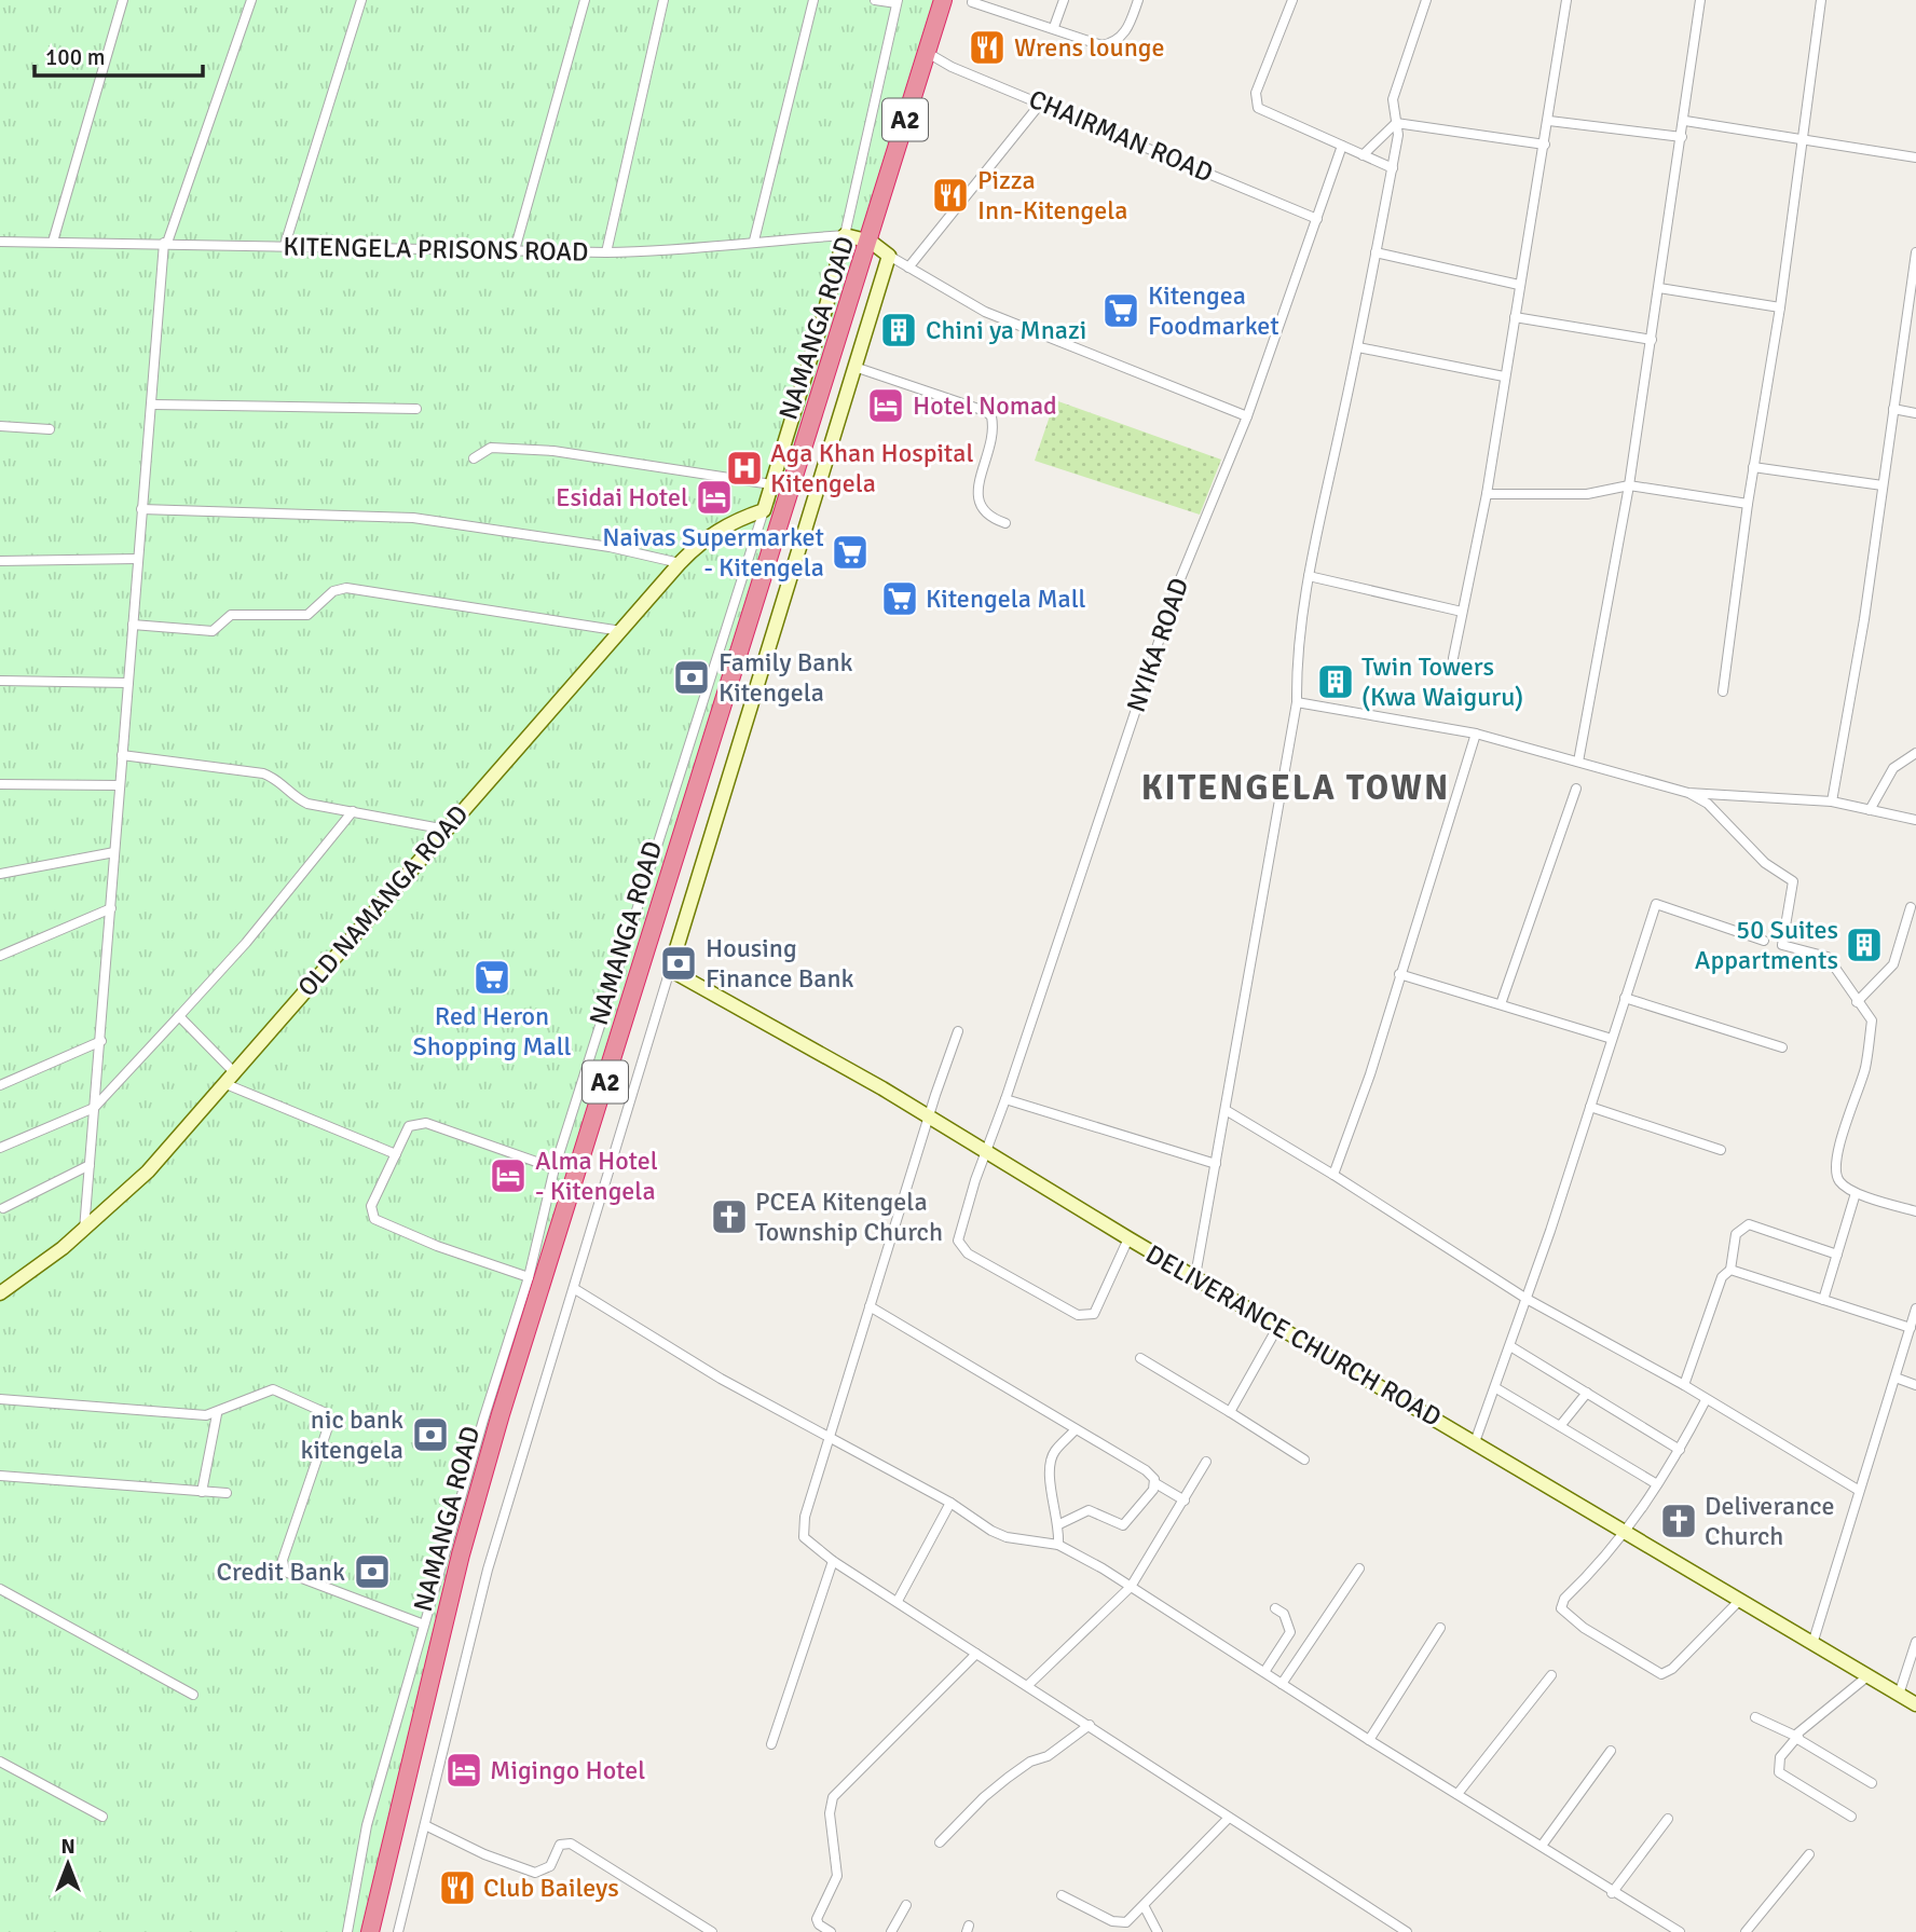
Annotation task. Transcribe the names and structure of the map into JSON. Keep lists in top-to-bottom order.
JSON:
{
  "streets": {
    "highway": ["A2", "NAMANGA ROAD"],
    "street": [
      "CHAIRMAN ROAD",
      "KITENGELA PRISONS ROAD",
      "NYIKA ROAD",
      "OLD NAMANGA ROAD",
      "DELIVERANCE CHURCH ROAD"
    ]
  },
  "crossings": [
    ["CHAIRMAN ROAD", "NAMANGA ROAD"],
    ["CHAIRMAN ROAD", "NYIKA ROAD"],
    ["KITENGELA PRISONS ROAD", "NAMANGA ROAD"],
    ["NYIKA ROAD", "DELIVERANCE CHURCH ROAD"]
  ],
  "districts": ["KITENGELA TOWN"],
  "places": {
    "restaurant": ["Wrens lounge", "Pizza Inn-Kitengela", "Club Baileys"],
    "supermarket": [
      "Kitengea Foodmarket",
      "Naivas Supermarket - Kitengela",
      "Kitengela Mall",
      "Red Heron Shopping Mall"
    ],
    "building": ["Chini ya Mnazi", "Twin Towers (Kwa Waiguru)", "50 Suites Appartments"],
    "hotel": [
      "Hotel Nomad",
      "Esidai Hotel",
      "Alma Hotel - Kitengela",
      "Migingo Hotel"
    ],
    "hospital": ["Aga Khan Hospital Kitengela"],
    "bank": [
      "Family Bank Kitengela",
      "Housing Finance Bank",
      "nic bank kitengela",
      "Credit Bank"
    ],
    "church": ["PCEA Kitengela Township Church", "Deliverance Church"]
  },
  "scale_bar": "100 m",
  "north": "top"
}
